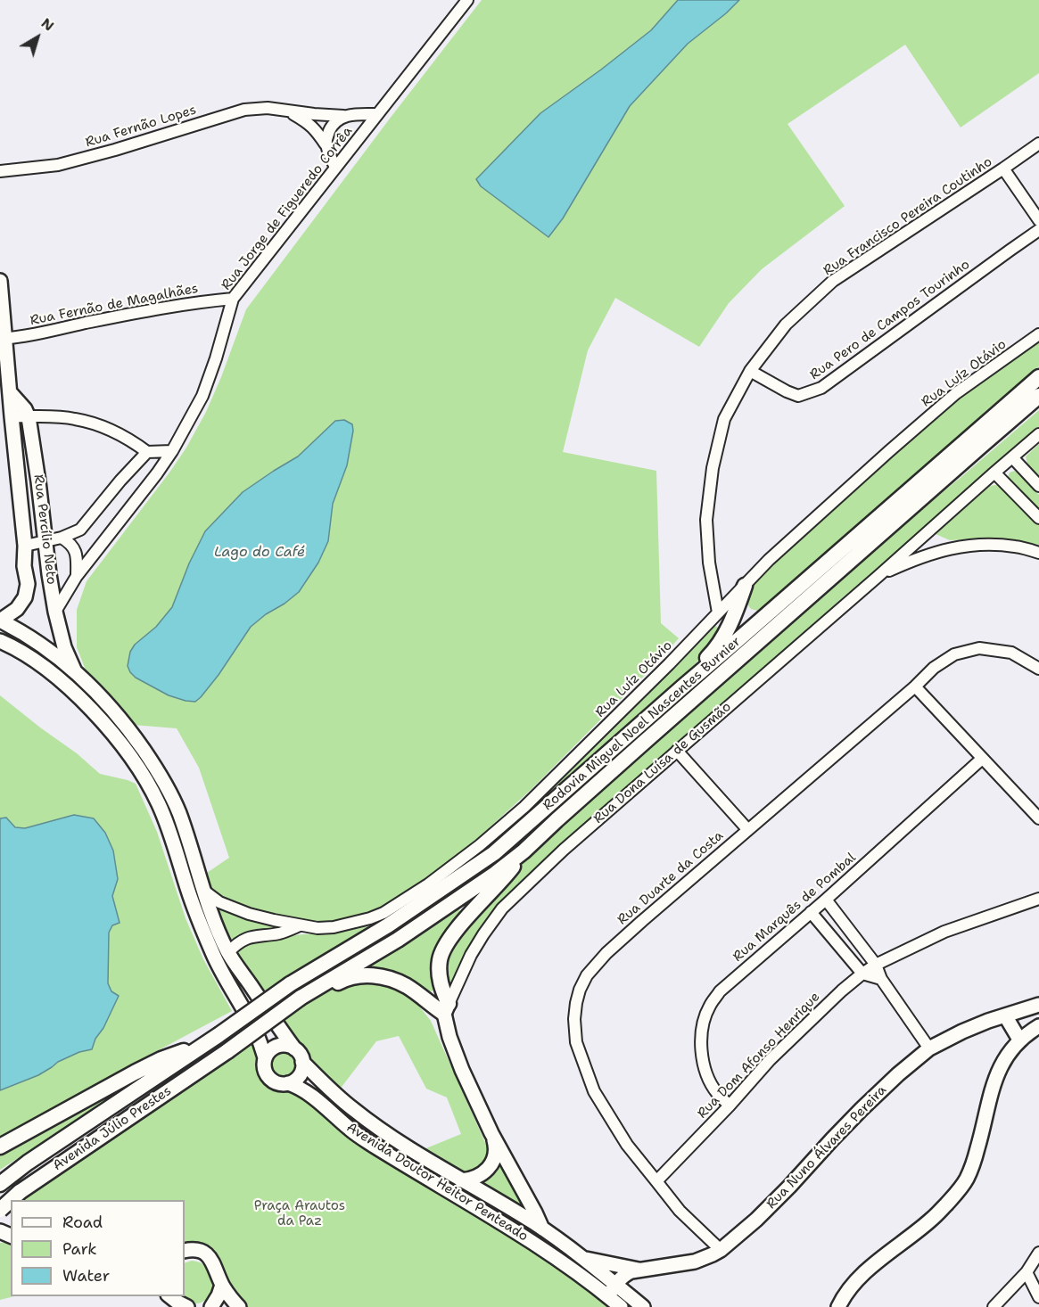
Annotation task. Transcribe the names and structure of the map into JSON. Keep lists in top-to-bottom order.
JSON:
{
  "streets": {
    "highway": ["Rodovia Miguel Noel Nascentes Burnier", "Avenida Júlio Prestes"],
    "main road": ["Rua Percílio Neto", "Rua Nuno Álvares Pereira", "Avenida Doutor Heitor Penteado"],
    "street": [
      "Rua Fernão Lopes",
      "Rua Jorge de Figueredo Corrêa",
      "Rua Francisco Pereira Coutinho",
      "Rua Fernão de Magalhães",
      "Rua Pero de Campos Tourinho",
      "Rua Luíz Otávio",
      "Rua Dona Luísa de Gusmão",
      "Rua Duarte da Costa",
      "Rua Marquês de Pombal",
      "Rua Dom Afonso Henrique"
    ]
  },
  "crossings": [
    ["Rua Fernão Lopes", "Rua Jorge de Figueredo Corrêa"],
    ["Rua Jorge de Figueredo Corrêa", "Rua Fernão de Magalhães"],
    ["Rua Jorge de Figueredo Corrêa", "Rua Percílio Neto"],
    ["Rua Francisco Pereira Coutinho", "Rua Pero de Campos Tourinho"],
    ["Rua Francisco Pereira Coutinho", "Rua Luíz Otávio"],
    ["Rua Fernão de Magalhães", "Rua Percílio Neto"],
    ["Rodovia Miguel Noel Nascentes Burnier", "Avenida Júlio Prestes"],
    ["Rua Duarte da Costa", "Rua Dom Afonso Henrique"],
    ["Rua Duarte da Costa", "Rua Nuno Álvares Pereira"],
    ["Rua Marquês de Pombal", "Rua Dom Afonso Henrique"]
  ],
  "water": ["Lago do Café"],
  "parks": ["Praça Arautos da Paz"],
  "legend": ["Road", "Park", "Water"],
  "north": "top right"
}
